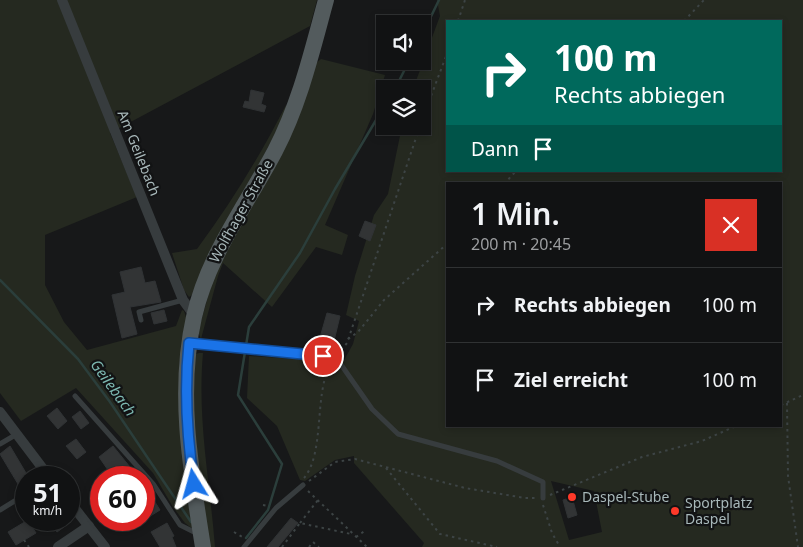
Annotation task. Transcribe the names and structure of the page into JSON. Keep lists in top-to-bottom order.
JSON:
{
  "streets": {
    "main road": ["Wolfhager Straße"],
    "street": ["Am Geilebach"]
  },
  "crossings": [
    ["Am Geilebach", "Wolfhager Straße"]
  ],
  "water": ["Geilebach"],
  "places": ["Daspel-Stube", "Sportplatz Daspel"],
  "page": {
    "turn": ["100 m", "Rechts abbiegen"],
    "then": "Dann",
    "heading": ["1 Min.", "200 m · 20:45"],
    "list": [
      {
        "name": "Rechts abbiegen",
        "value": "100 m"
      },
      {
        "name": "Ziel erreicht",
        "value": "100 m"
      }
    ],
    "speed": "51 km/h",
    "limit": "60"
  }
}
